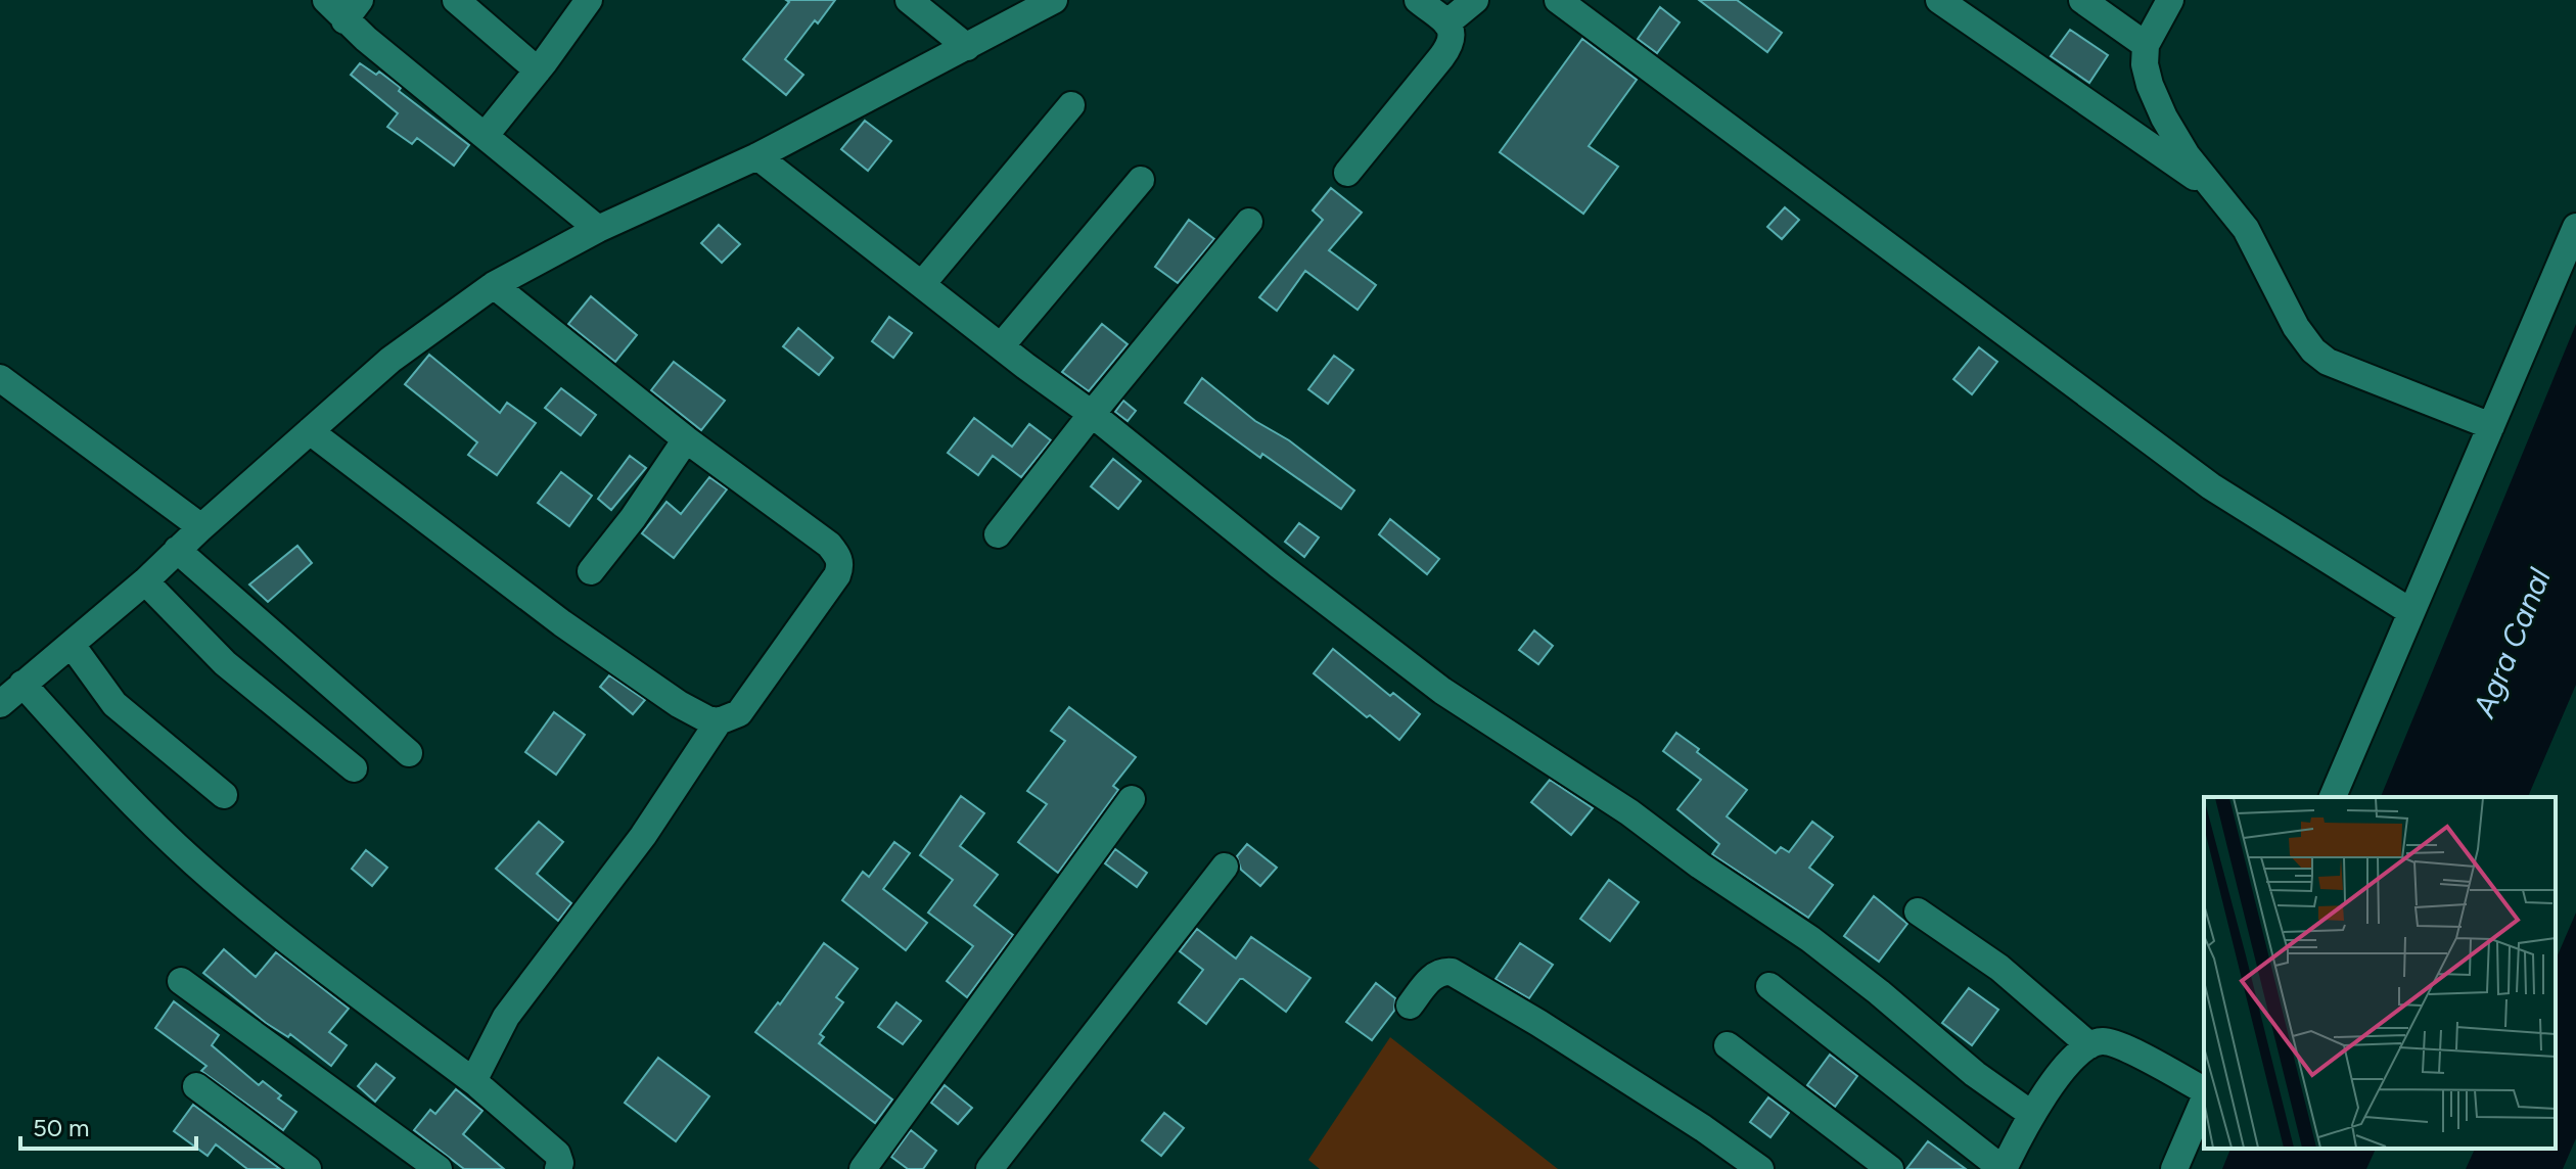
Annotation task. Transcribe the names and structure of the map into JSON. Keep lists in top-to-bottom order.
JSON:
{
  "water": ["Agra Canal"],
  "scale_bar": "50 m"
}
